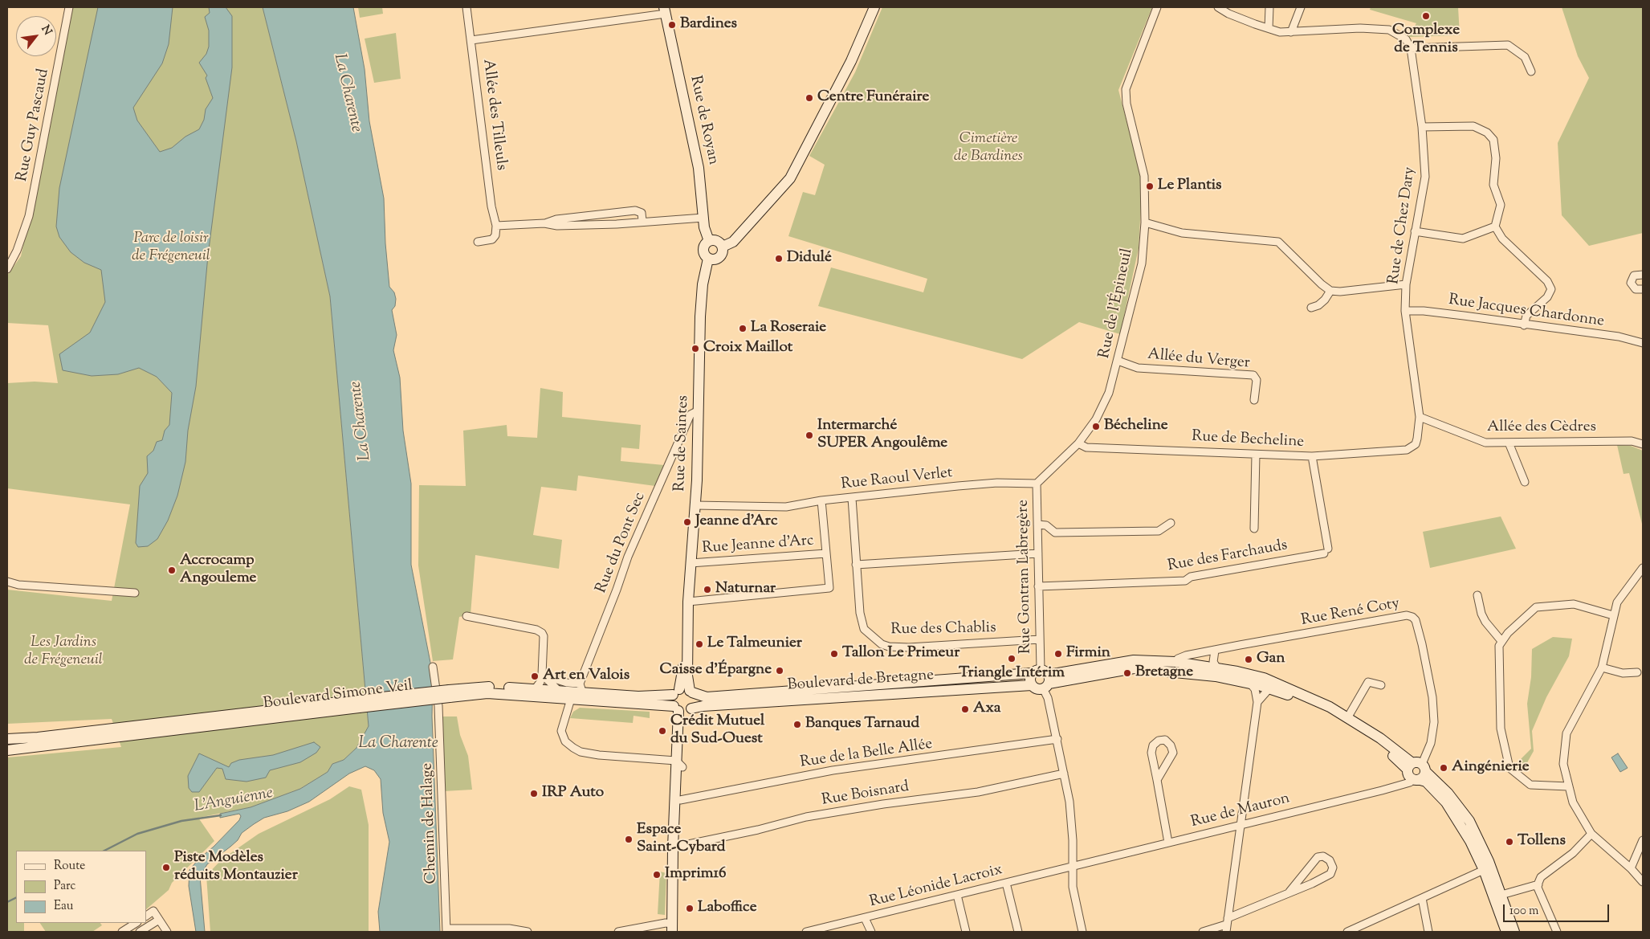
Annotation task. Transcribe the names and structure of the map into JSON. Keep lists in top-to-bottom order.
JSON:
{
  "streets": {
    "main road": [
      "Rue de Royan",
      "Rue de Saintes",
      "Boulevard de Bretagne",
      "Boulevard Simone Veil"
    ],
    "street": [
      "Allée des Tilleuls",
      "Rue Guy Pascaud",
      "Rue de Chez Dary",
      "Rue de l'Épineuil",
      "Rue Jacques Chardonne",
      "Allée du Verger",
      "Allée des Cèdres",
      "Rue de Becheline",
      "Rue Raoul Verlet",
      "Rue du Pont Sec",
      "Rue Jeanne d'Arc",
      "Rue des Farchauds",
      "Rue Gontran Labregère",
      "Rue René Coty",
      "Rue des Chablis",
      "Rue de la Belle Allée",
      "Rue Boisnard",
      "Rue de Mauron",
      "Chemin de Halage",
      "Rue Léonide Lacroix"
    ]
  },
  "crossings": [
    ["Rue de Royan", "Rue de Saintes"],
    ["Rue de Chez Dary", "Rue Jacques Chardonne"],
    ["Rue de Chez Dary", "Allée des Cèdres"],
    ["Rue de Chez Dary", "Rue de Becheline"],
    ["Rue de l'Épineuil", "Allée du Verger"],
    ["Rue de l'Épineuil", "Rue de Becheline"],
    ["Rue de Becheline", "Rue des Farchauds"],
    ["Rue de Saintes", "Rue Raoul Verlet"],
    ["Rue de Saintes", "Rue du Pont Sec"],
    ["Rue de Saintes", "Rue Jeanne d'Arc"],
    ["Rue de Saintes", "Boulevard de Bretagne"],
    ["Rue de Saintes", "Boulevard Simone Veil"],
    ["Rue Raoul Verlet", "Rue Gontran Labregère"],
    ["Rue Raoul Verlet", "Rue des Chablis"],
    ["Rue du Pont Sec", "Boulevard Simone Veil"],
    ["Rue des Farchauds", "Rue Gontran Labregère"],
    ["Rue Gontran Labregère", "Rue des Chablis"],
    ["Rue Gontran Labregère", "Boulevard de Bretagne"],
    ["Rue René Coty", "Rue de Mauron"],
    ["Boulevard de Bretagne", "Boulevard Simone Veil"],
    ["Rue de Mauron", "Rue Léonide Lacroix"]
  ],
  "water": ["La Charente", "L'Anguienne"],
  "parks": ["Cimetière de Bardines", "Parc de loisir de Frégeneuil", "Les Jardins de Frégeneuil"],
  "places": [
    "Complexe de Tennis",
    "Bardines",
    "Centre Funéraire",
    "Le Plantis",
    "Didulé",
    "La Roseraie",
    "Croix Maillot",
    "Bécheline",
    "Intermarché SUPER Angoulême",
    "Jeanne d'Arc",
    "Accrocamp Angouleme",
    "Naturnar",
    "Le Talmeunier",
    "Tallon Le Primeur",
    "Firmin",
    "Triangle Intérim",
    "Gan",
    "Caisse d'Épargne",
    "Bretagne",
    "Art en Valois",
    "Axa",
    "Banques Tarnaud",
    "Crédit Mutuel du Sud-Ouest",
    "Aingénierie",
    "IRP Auto",
    "Espace Saint-Cybard",
    "Tollens",
    "Piste Modèles réduits Montauzier",
    "Imprim16",
    "Laboffice"
  ],
  "legend": ["Route", "Parc", "Eau"],
  "scale_bar": "100 m",
  "north": "top right"
}
